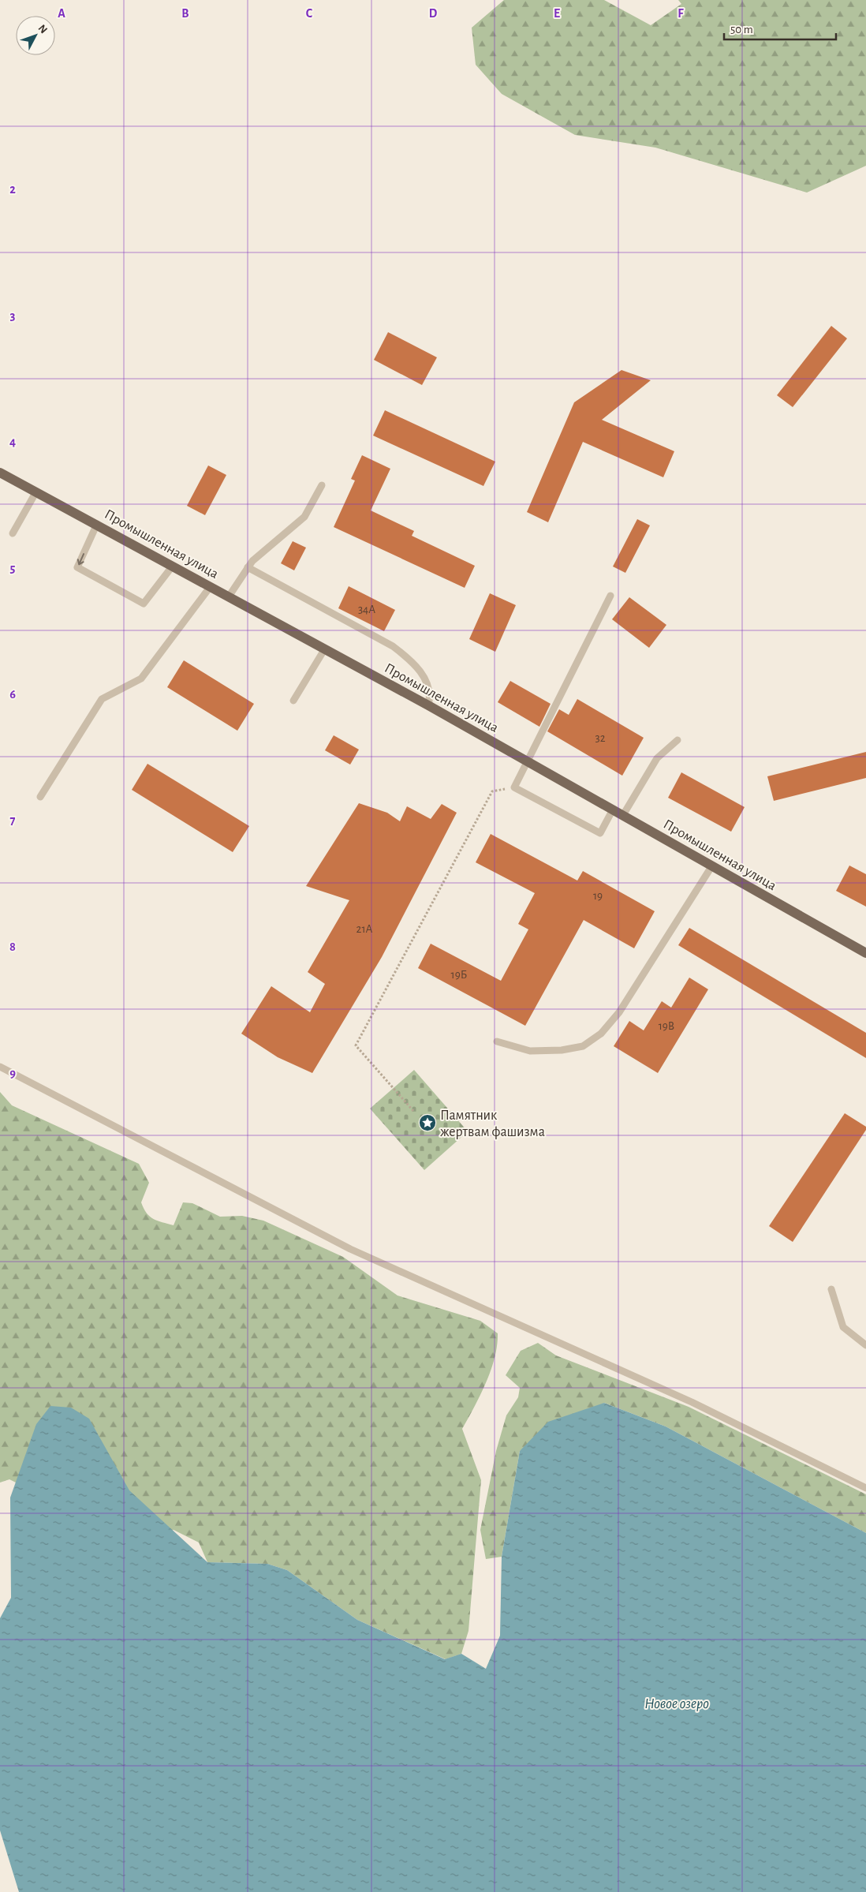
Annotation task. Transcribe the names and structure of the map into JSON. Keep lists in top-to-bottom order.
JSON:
{
  "streets": {
    "main road": ["Промышленная улица"]
  },
  "water": ["Новое озеро"],
  "places": {
    "place": ["Памятник жертвам фашизма"]
  },
  "house_numbers": [
    "34А",
    "32",
    "19",
    "21А",
    "19Б",
    "19В"
  ],
  "scale_bar": "50 m",
  "north": "top right",
  "grid": {
    "columns": [
      "A",
      "B",
      "C",
      "D",
      "E",
      "F"
    ],
    "rows": [
      "2",
      "3",
      "4",
      "5",
      "6",
      "7",
      "8",
      "9"
    ]
  }
}
